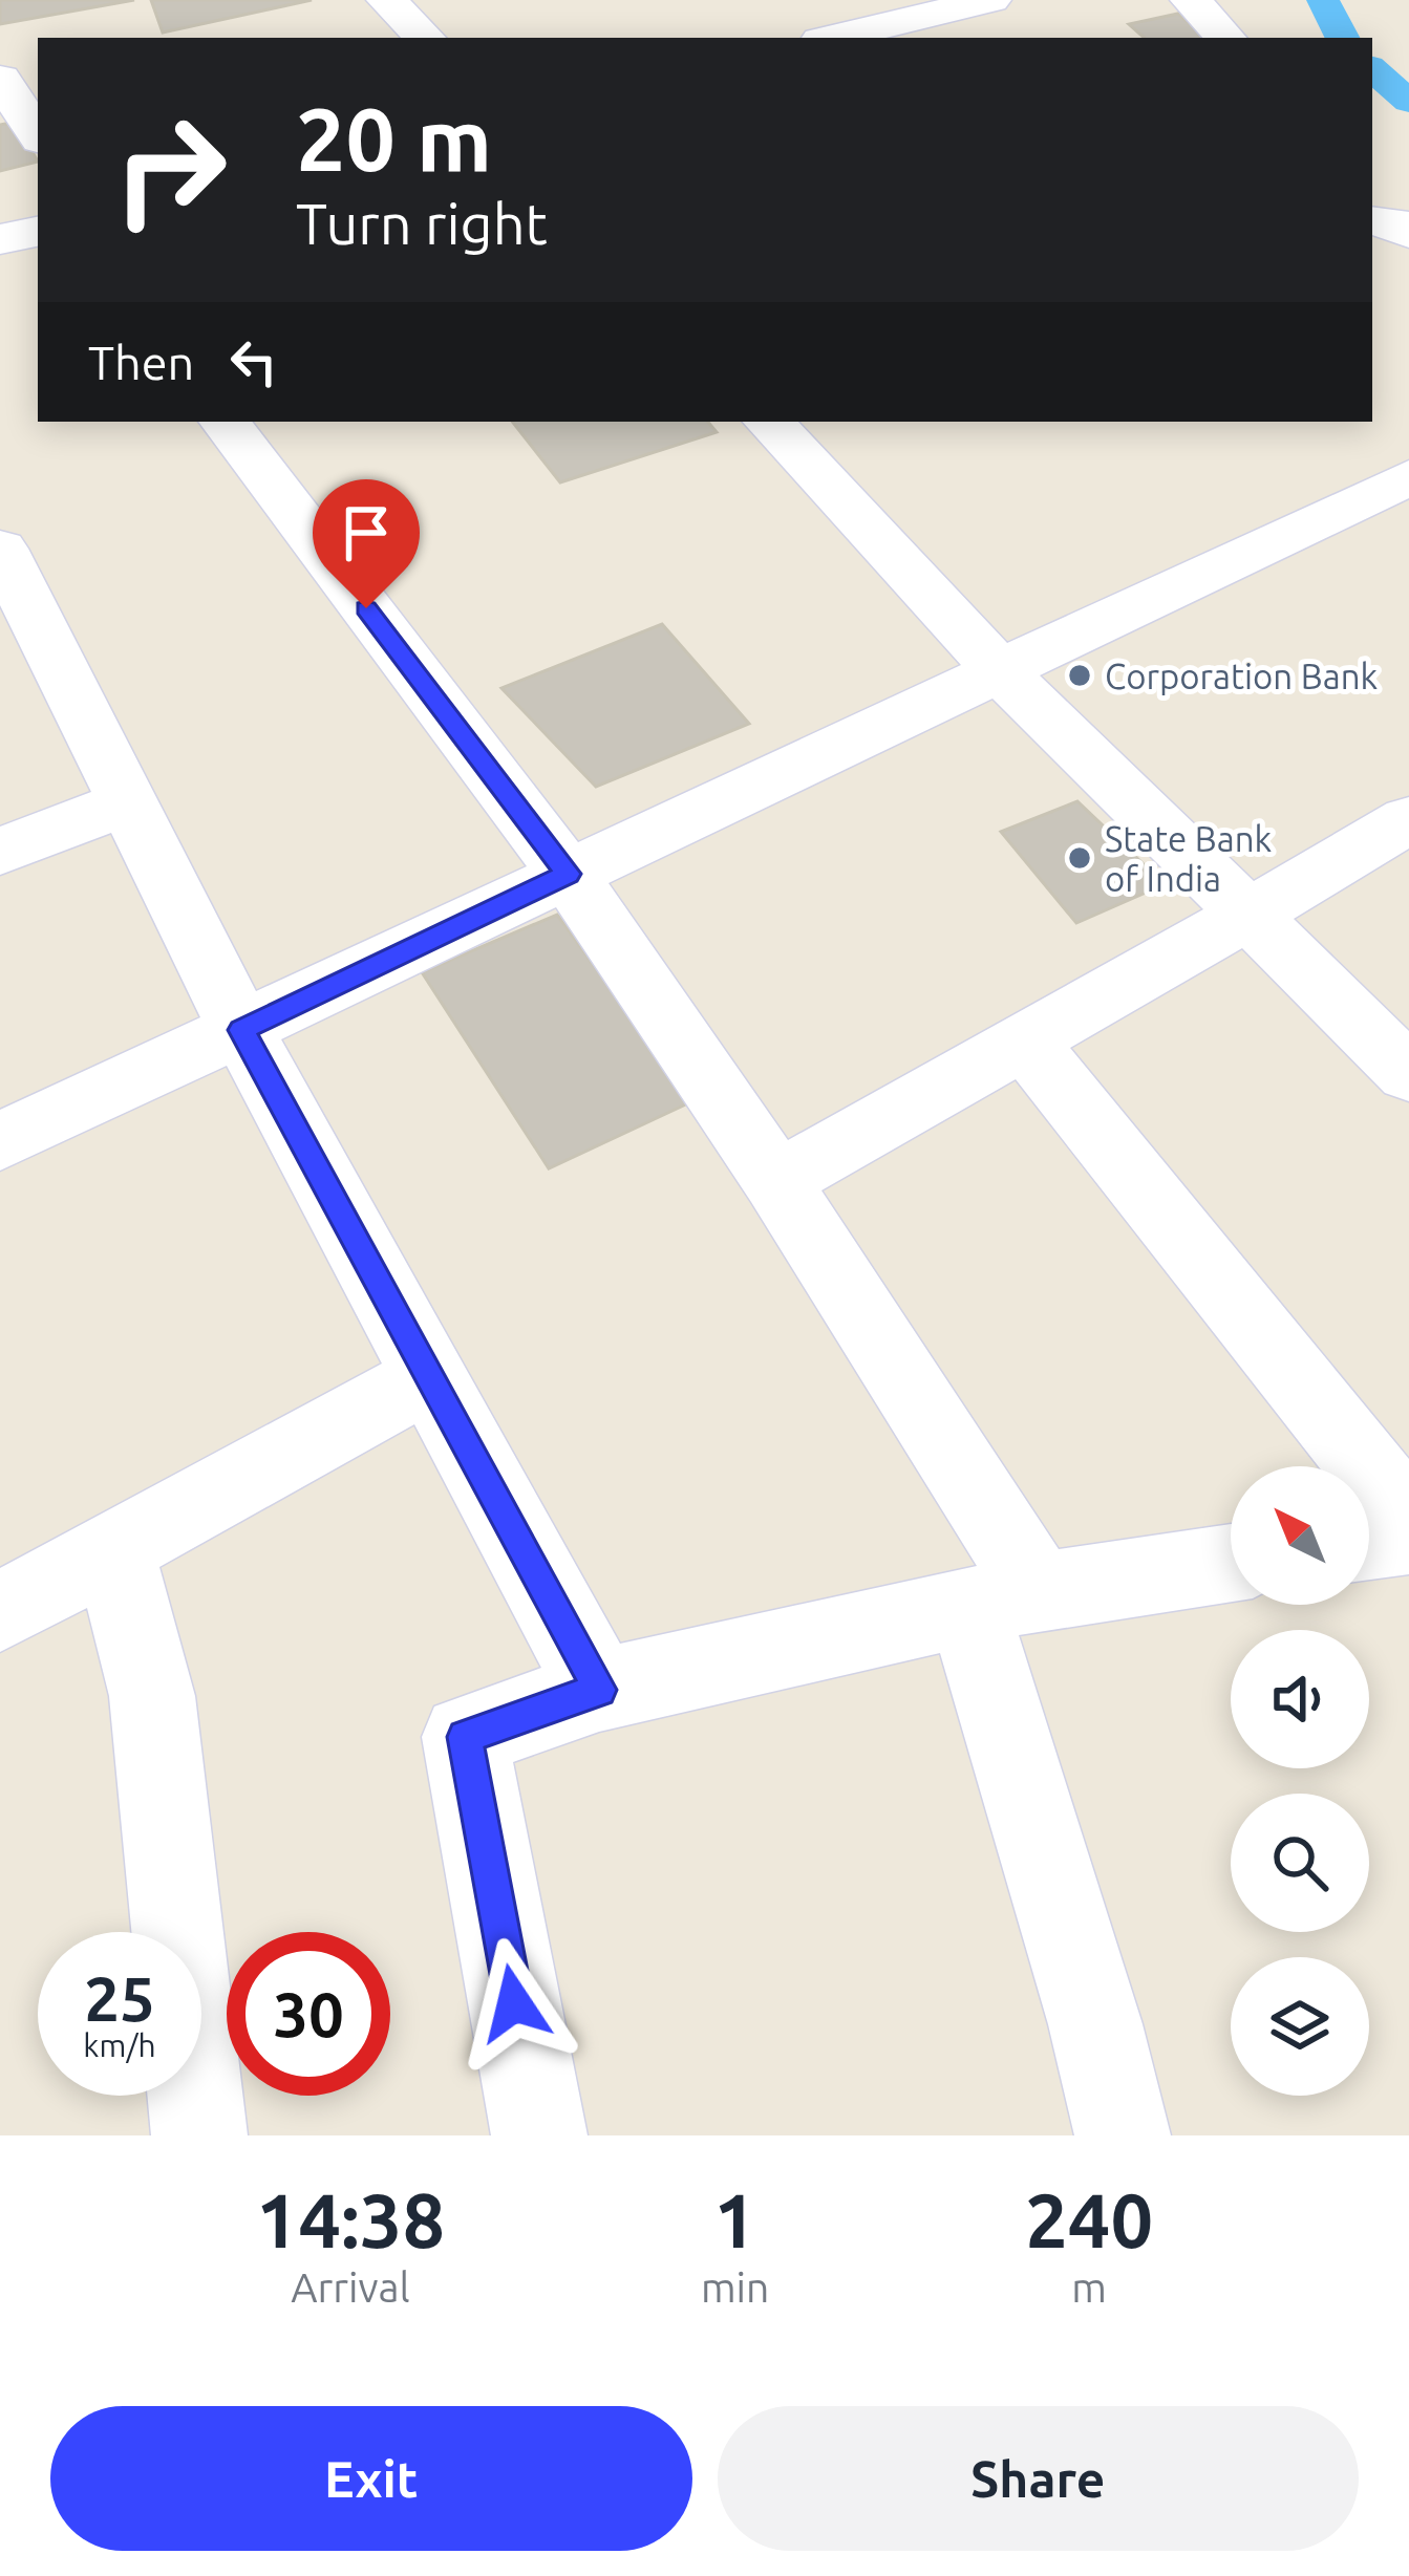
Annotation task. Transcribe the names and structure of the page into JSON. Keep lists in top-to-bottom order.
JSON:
{
  "places": ["Corporation Bank", "State Bank of India"],
  "north": "top left",
  "page": {
    "turn": ["20 m", "Turn right"],
    "then": "Then",
    "speed": "25 km/h",
    "limit": "30",
    "eta": [
      "14:38",
      "Arrival",
      "1",
      "min",
      "240",
      "m"
    ],
    "buttons": ["Exit", "Share"]
  }
}
